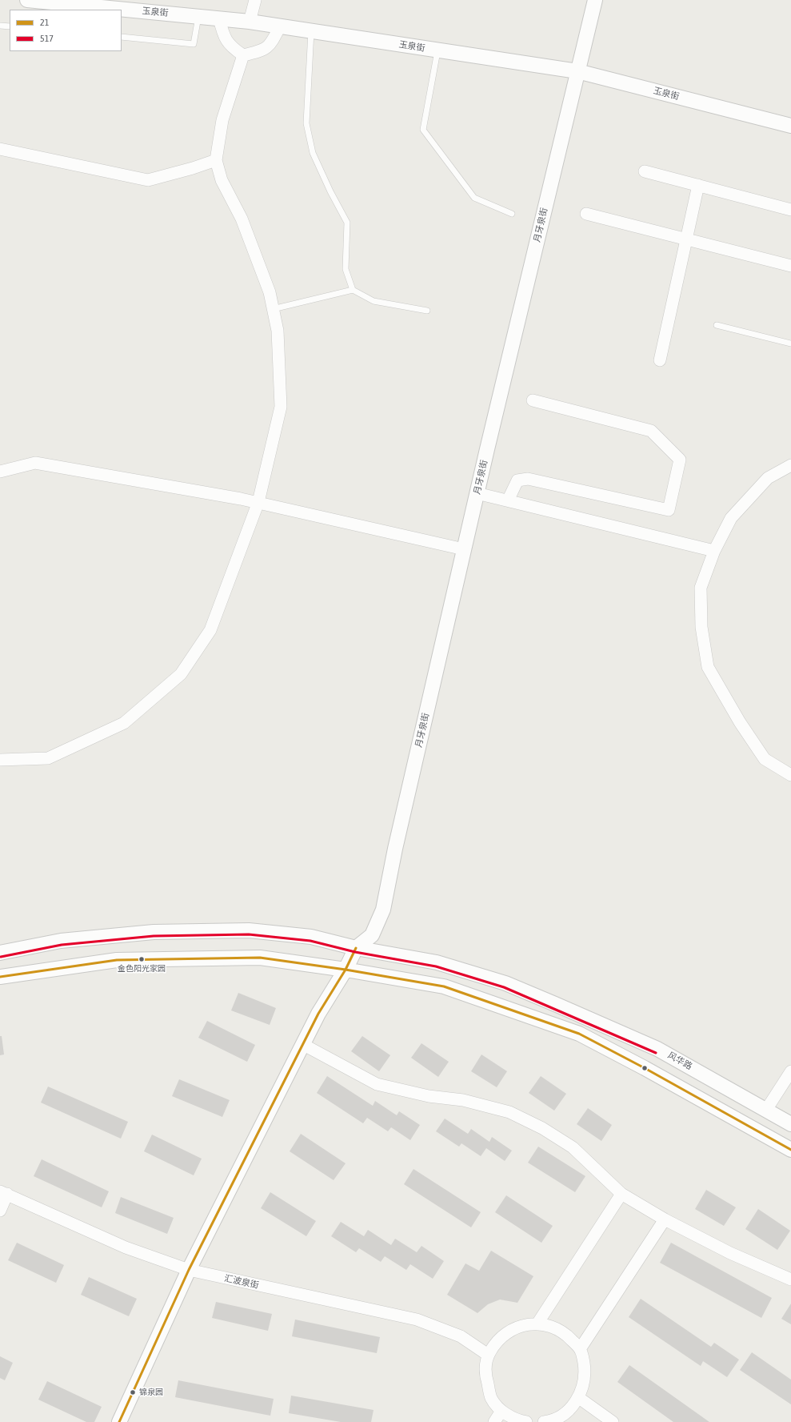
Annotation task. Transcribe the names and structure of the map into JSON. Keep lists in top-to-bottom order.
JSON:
{
  "streets": {
    "street": [
      "玉泉街",
      "月牙泉街",
      "风华路",
      "汇波泉街"
    ]
  },
  "crossings": [
    ["玉泉街", "月牙泉街"],
    ["月牙泉街", "风华路"]
  ],
  "places": ["金色阳光家园", "锦泉园"],
  "lines": ["transit line 517", "transit line 21"],
  "legend": ["21", "517"]
}
